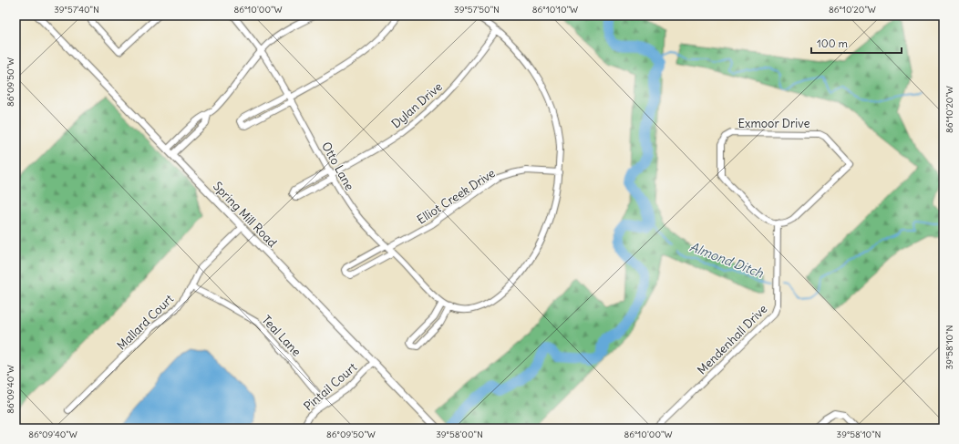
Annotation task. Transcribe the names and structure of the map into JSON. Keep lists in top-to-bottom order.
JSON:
{
  "streets": {
    "street": [
      "Dylan Drive",
      "Exmoor Drive",
      "Otto Lane",
      "Elliot Creek Drive",
      "Spring Mill Road",
      "Mallard Court",
      "Teal Lane",
      "Mendenhall Drive",
      "Pintail Court"
    ]
  },
  "crossings": [
    ["Dylan Drive", "Otto Lane"],
    ["Exmoor Drive", "Mendenhall Drive"],
    ["Otto Lane", "Elliot Creek Drive"],
    ["Spring Mill Road", "Mallard Court"],
    ["Spring Mill Road", "Pintail Court"],
    ["Mallard Court", "Teal Lane"],
    ["Teal Lane", "Pintail Court"]
  ],
  "water": ["Almond Ditch"],
  "scale_bar": "100 m",
  "coordinates": [
    "39°57'40\"N",
    "86°10'00\"W",
    "39°57'50\"N",
    "86°10'10\"W",
    "86°10'20\"W",
    "86°09'50\"W",
    "39°58'10\"N",
    "86°09'40\"W",
    "39°58'00\"N"
  ]
}
